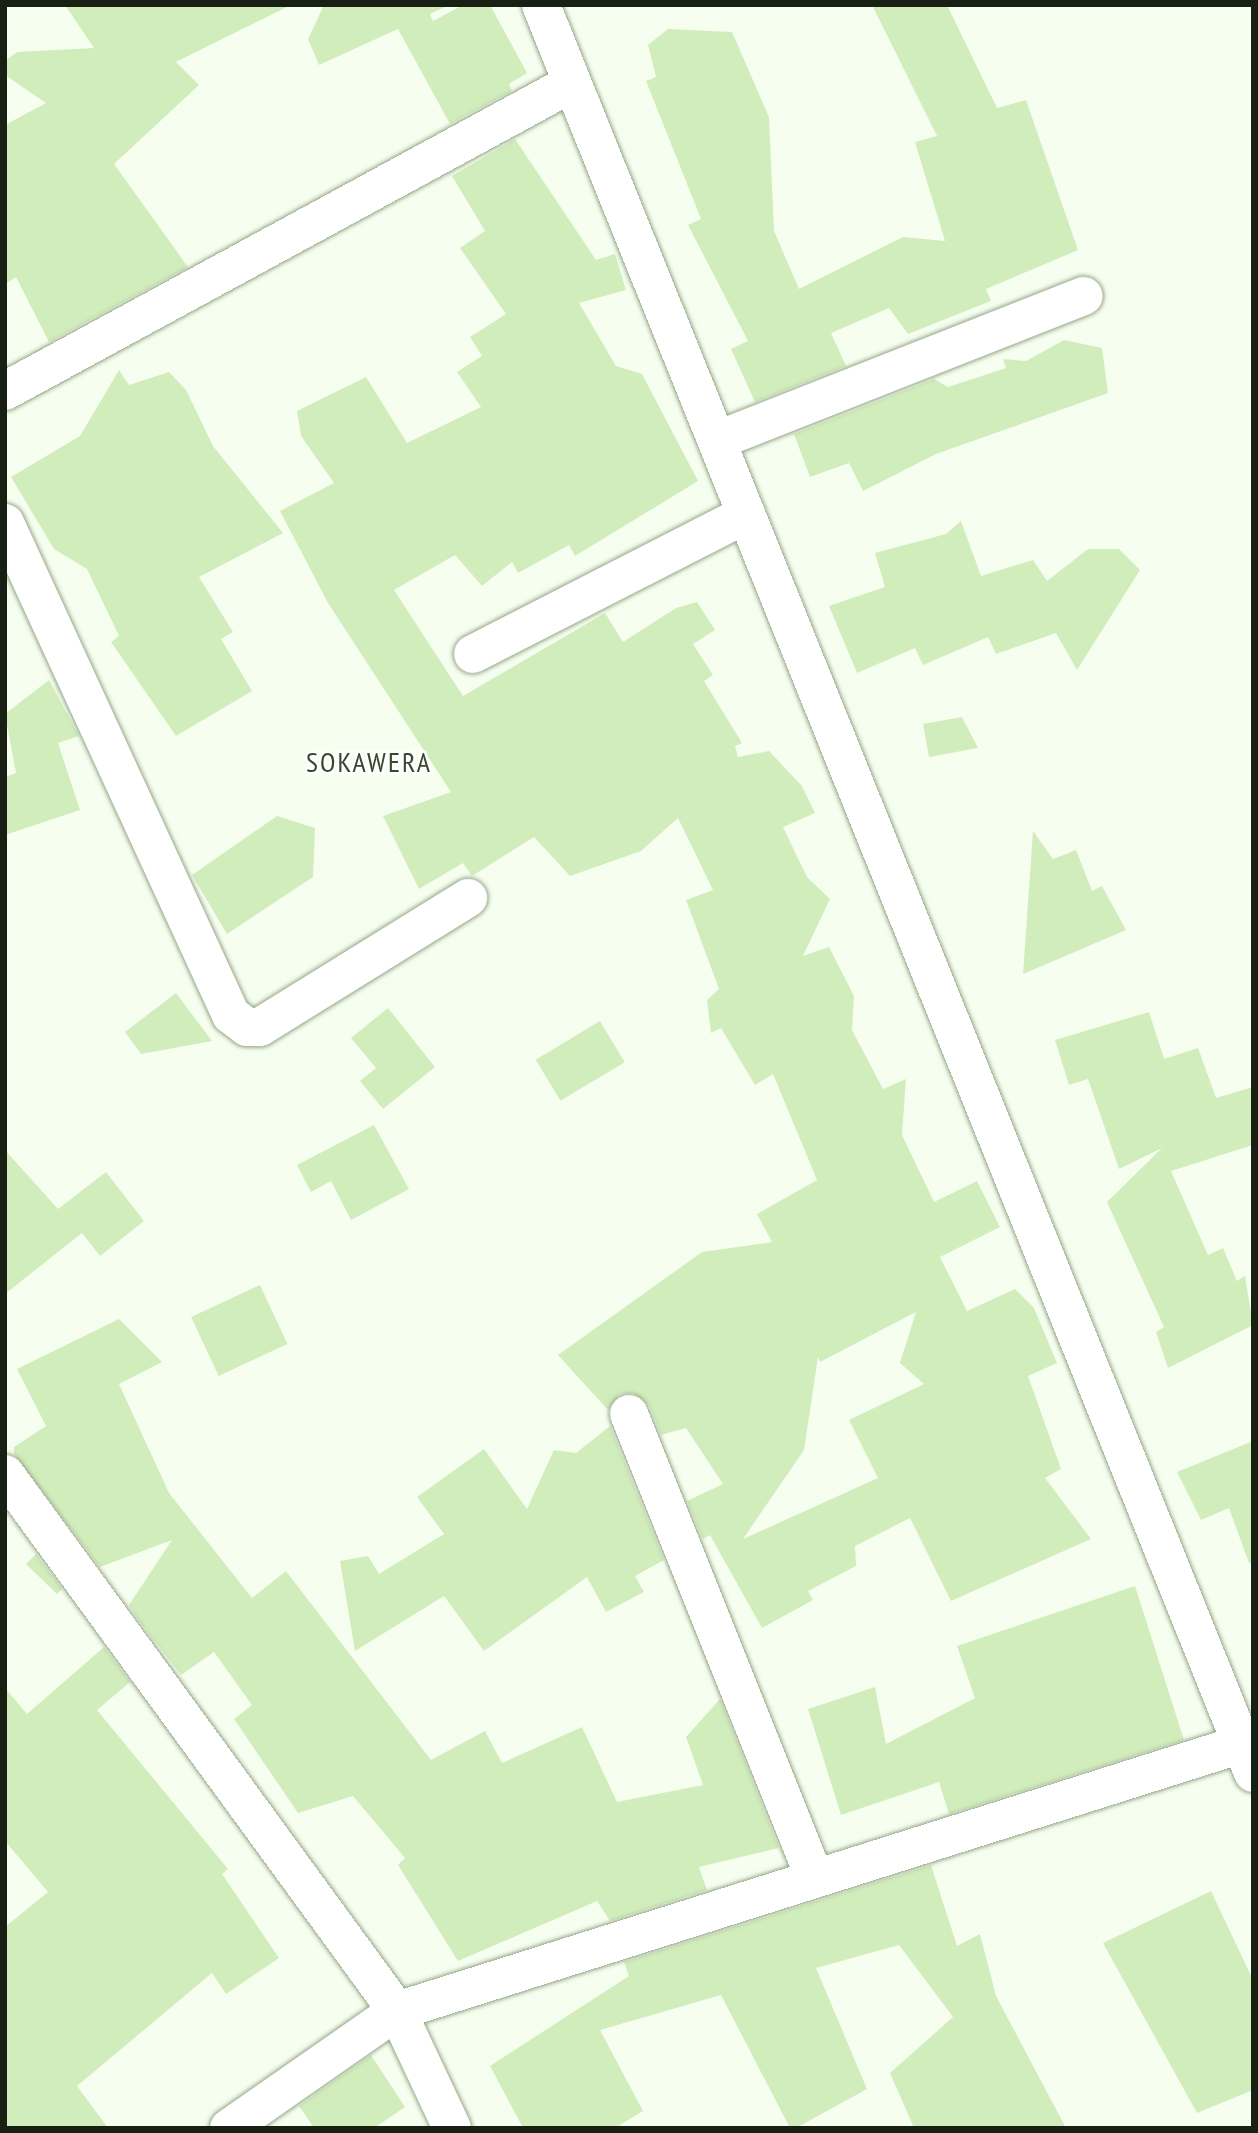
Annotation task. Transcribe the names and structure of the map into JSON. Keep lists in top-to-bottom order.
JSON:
{
  "districts": ["SOKAWERA"]
}
